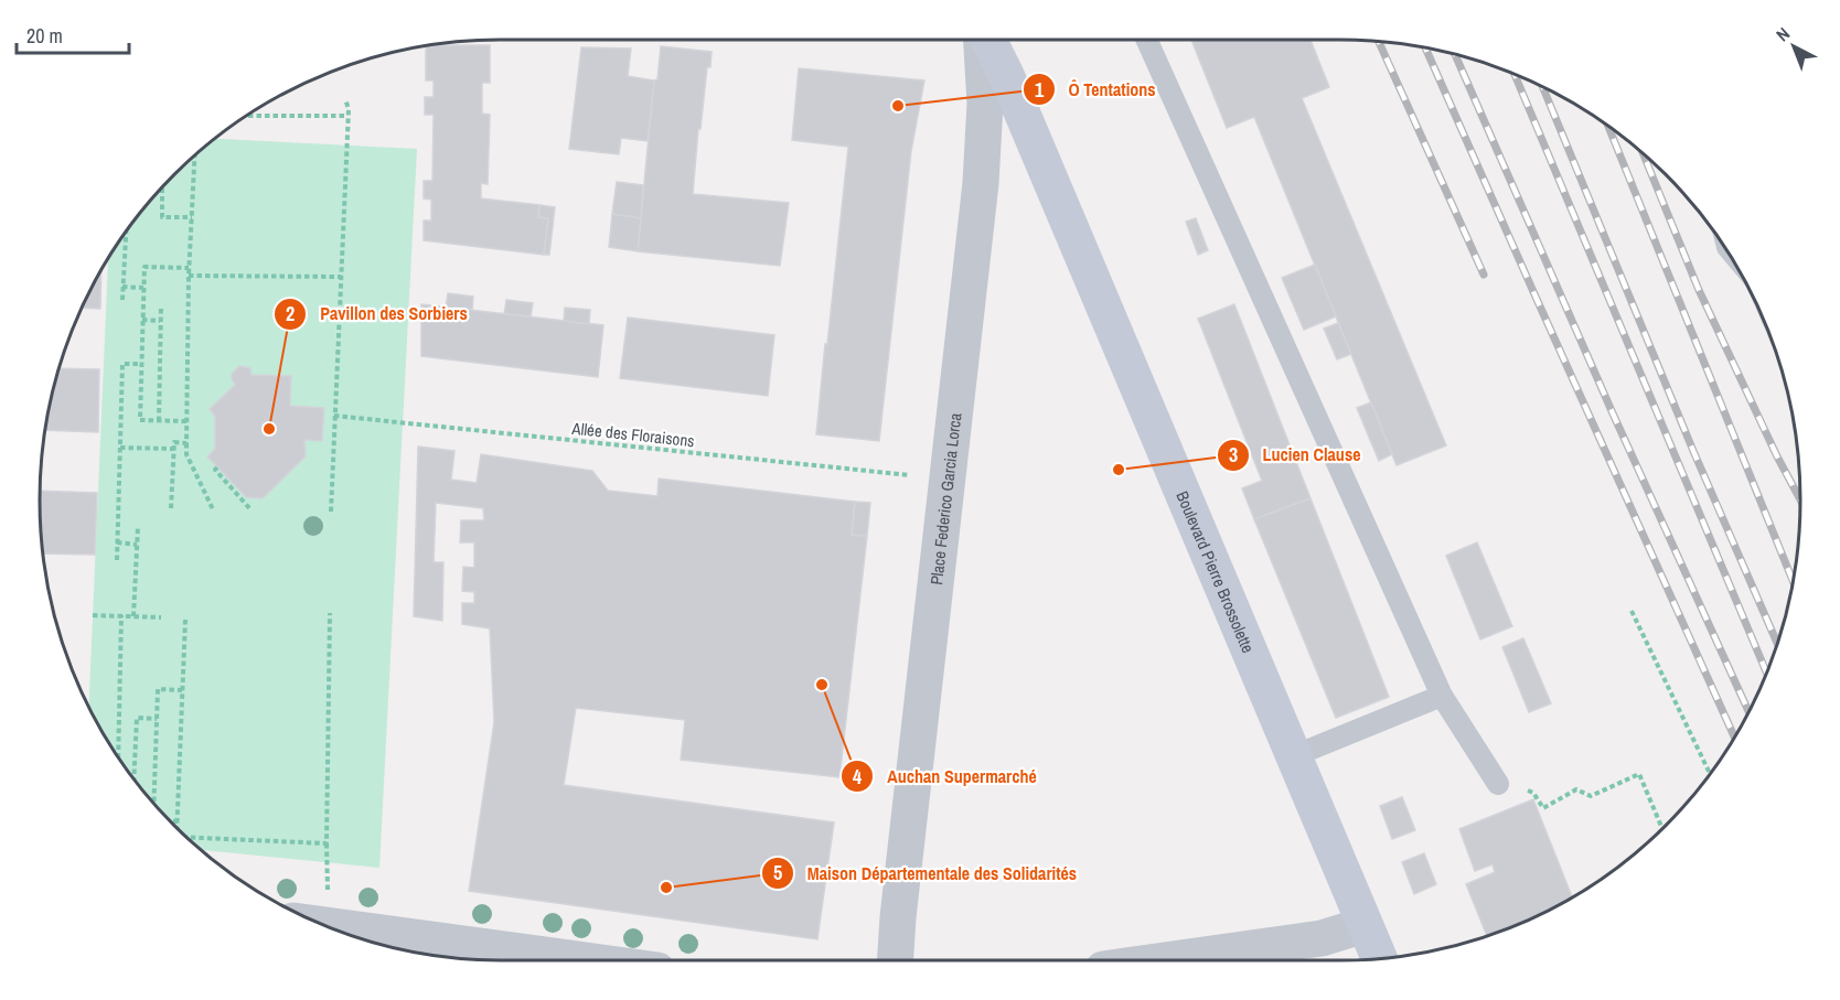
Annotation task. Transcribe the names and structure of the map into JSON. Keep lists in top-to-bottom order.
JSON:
{
  "streets": {
    "main road": ["Boulevard Pierre Brossolette"],
    "street": ["Place Federico Garcia Lorca"],
    "path": ["Allée des Floraisons"]
  },
  "places": [
    "Ô Tentations",
    "Pavillon des Sorbiers",
    "Lucien Clause",
    "Auchan Supermarché",
    "Maison Départementale des Solidarités"
  ],
  "scale_bar": "20 m",
  "north": "top left"
}
